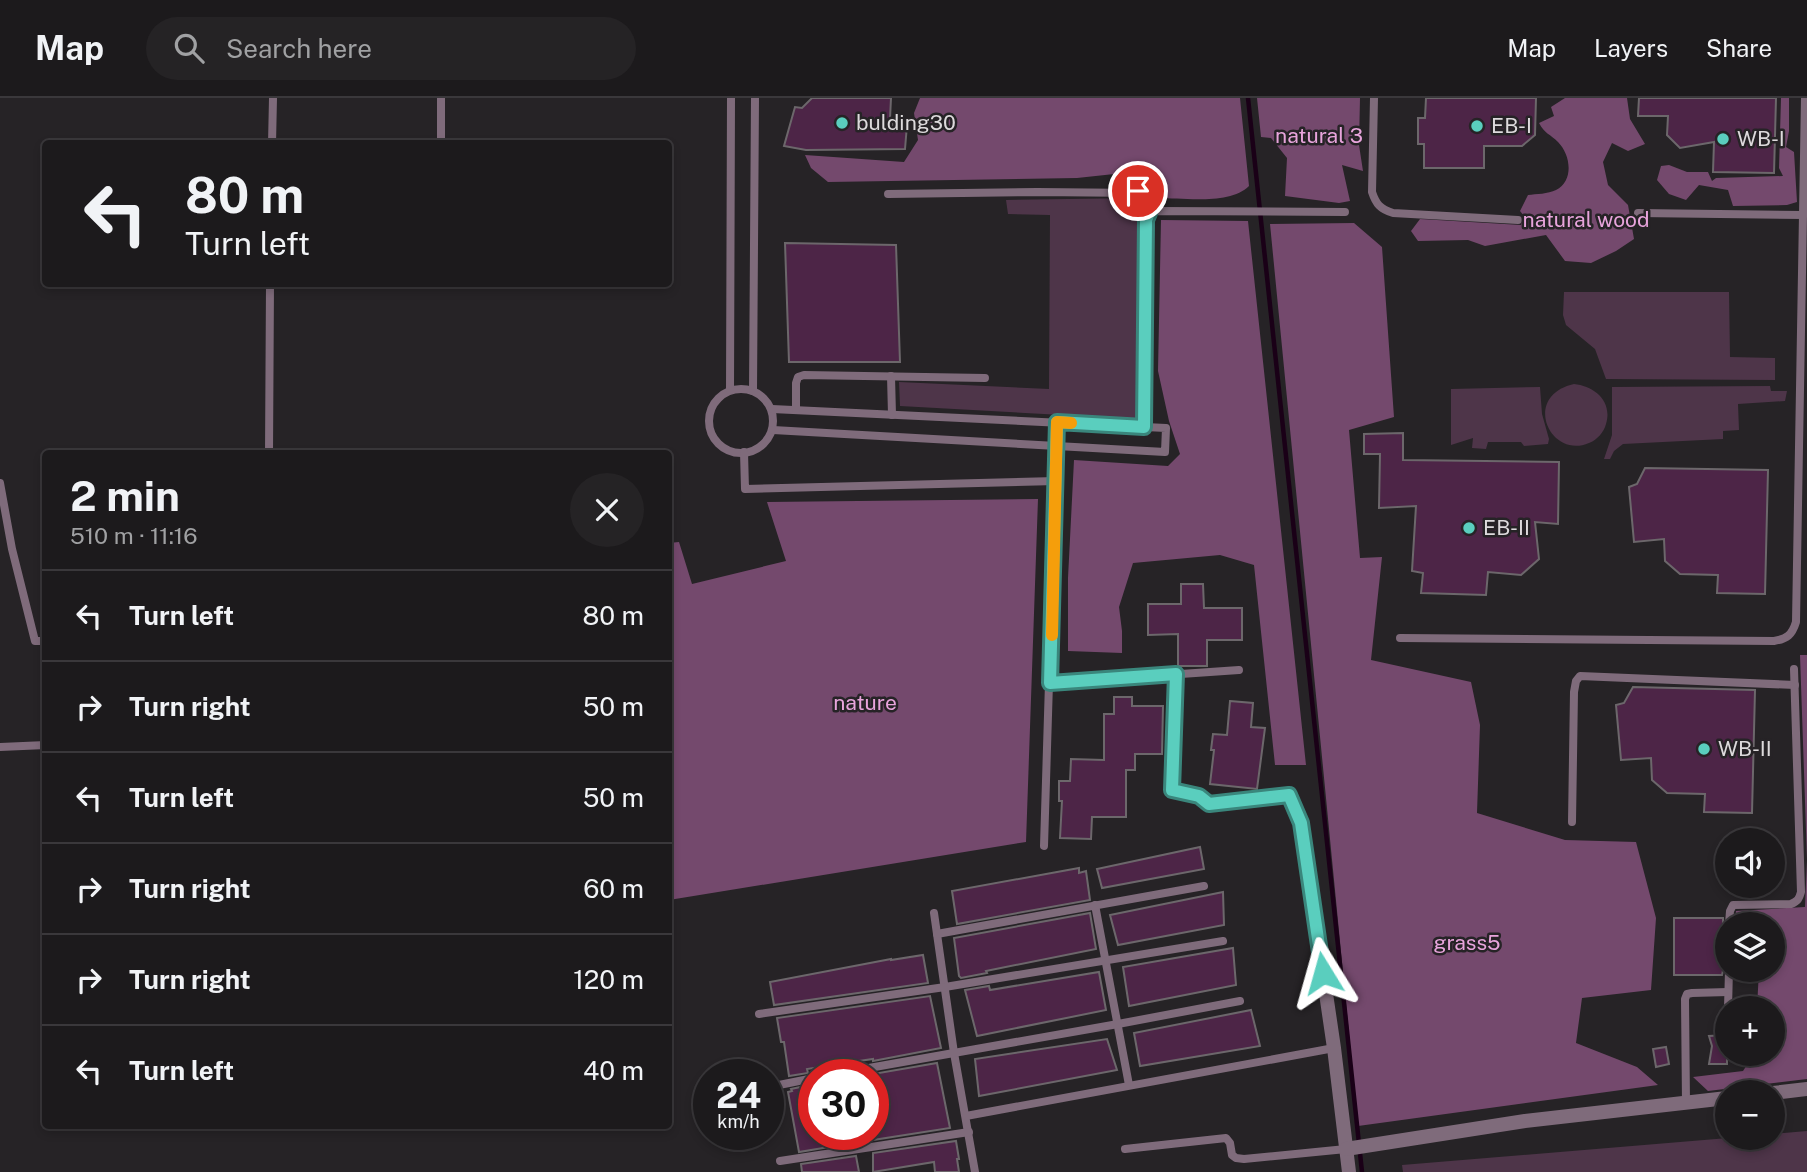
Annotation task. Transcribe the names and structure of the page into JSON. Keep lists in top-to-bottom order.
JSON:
{
  "parks": [
    "natural 3",
    "natural wood",
    "nature",
    "grass5"
  ],
  "places": [
    "bulding30",
    "EB-I",
    "WB-I",
    "EB-II",
    "WB-II"
  ],
  "page": {
    "header": "Map",
    "search": "Search here",
    "nav": ["Map", "Layers", "Share"],
    "turn": ["80 m", "Turn left"],
    "heading": ["2 min", "510 m · 11:16"],
    "list": [
      {
        "name": "Turn left",
        "value": "80 m"
      },
      {
        "name": "Turn right",
        "value": "50 m"
      },
      {
        "name": "Turn left",
        "value": "50 m"
      },
      {
        "name": "Turn right",
        "value": "60 m"
      },
      {
        "name": "Turn right",
        "value": "120 m"
      },
      {
        "name": "Turn left",
        "value": "40 m"
      }
    ],
    "map_buttons": ["+", "−"],
    "speed": "24 km/h",
    "limit": "30"
  }
}
